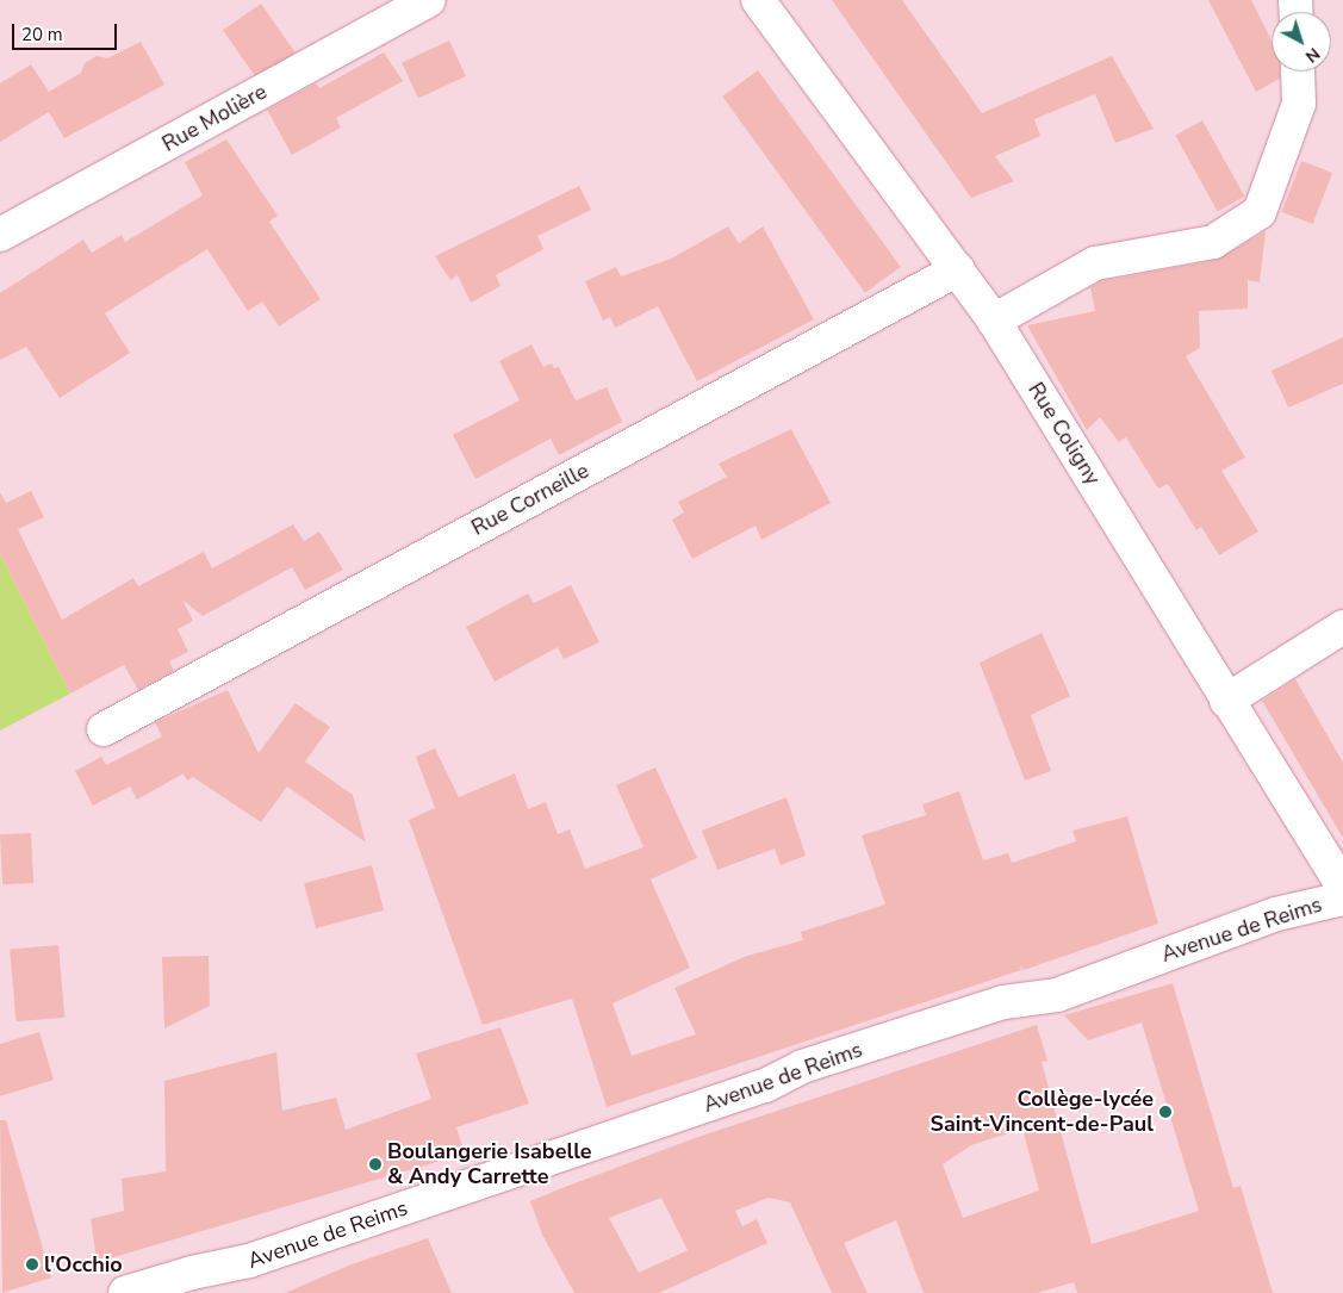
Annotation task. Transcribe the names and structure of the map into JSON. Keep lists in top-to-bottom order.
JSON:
{
  "streets": {
    "street": [
      "Rue Molière",
      "Rue Coligny",
      "Rue Corneille",
      "Avenue de Reims"
    ]
  },
  "crossings": [
    ["Rue Coligny", "Rue Corneille"]
  ],
  "places": ["Collège-lycée Saint-Vincent-de-Paul", "Boulangerie Isabelle & Andy Carrette", "l'Occhio"],
  "scale_bar": "20 m",
  "north": "bottom right"
}
